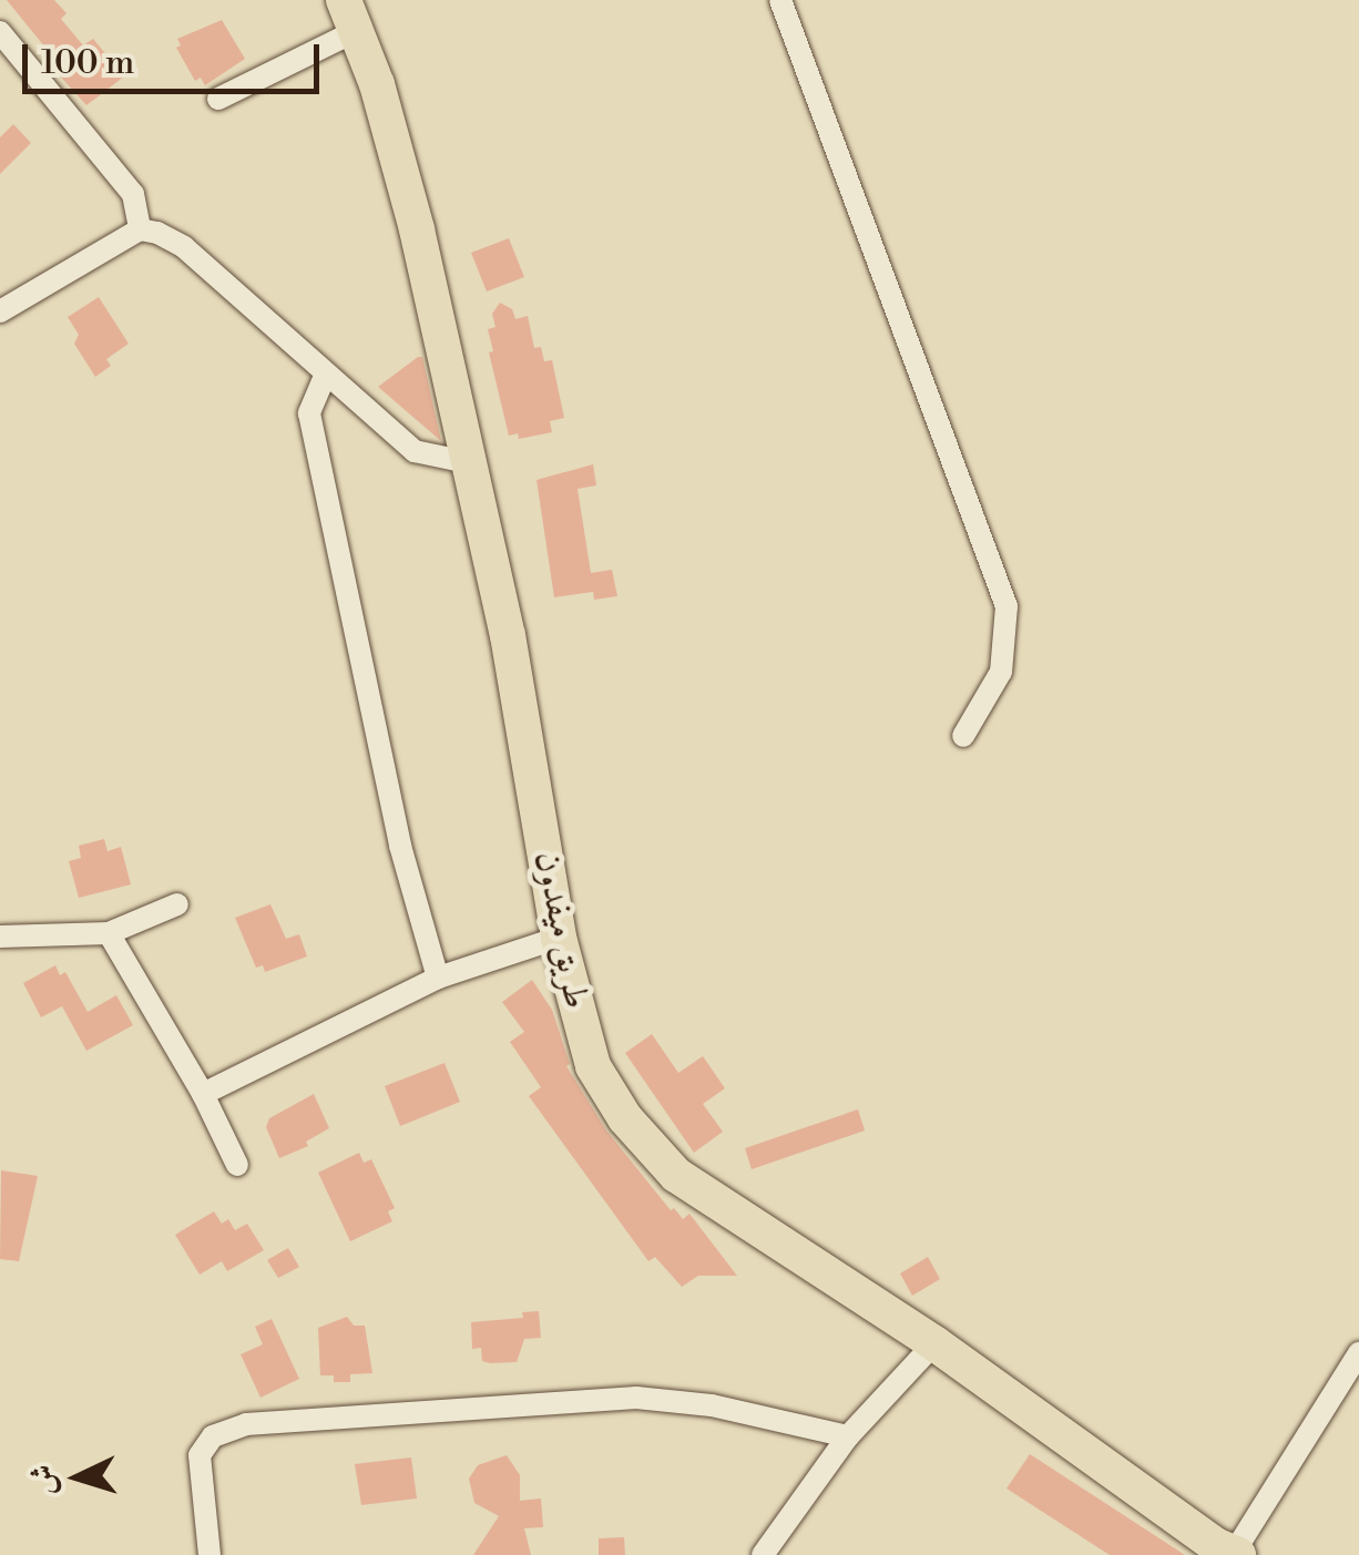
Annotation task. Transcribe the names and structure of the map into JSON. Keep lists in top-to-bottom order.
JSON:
{
  "streets": {
    "main road": ["طريق ميفدون"]
  },
  "scale_bar": "100 m",
  "north": "left"
}
